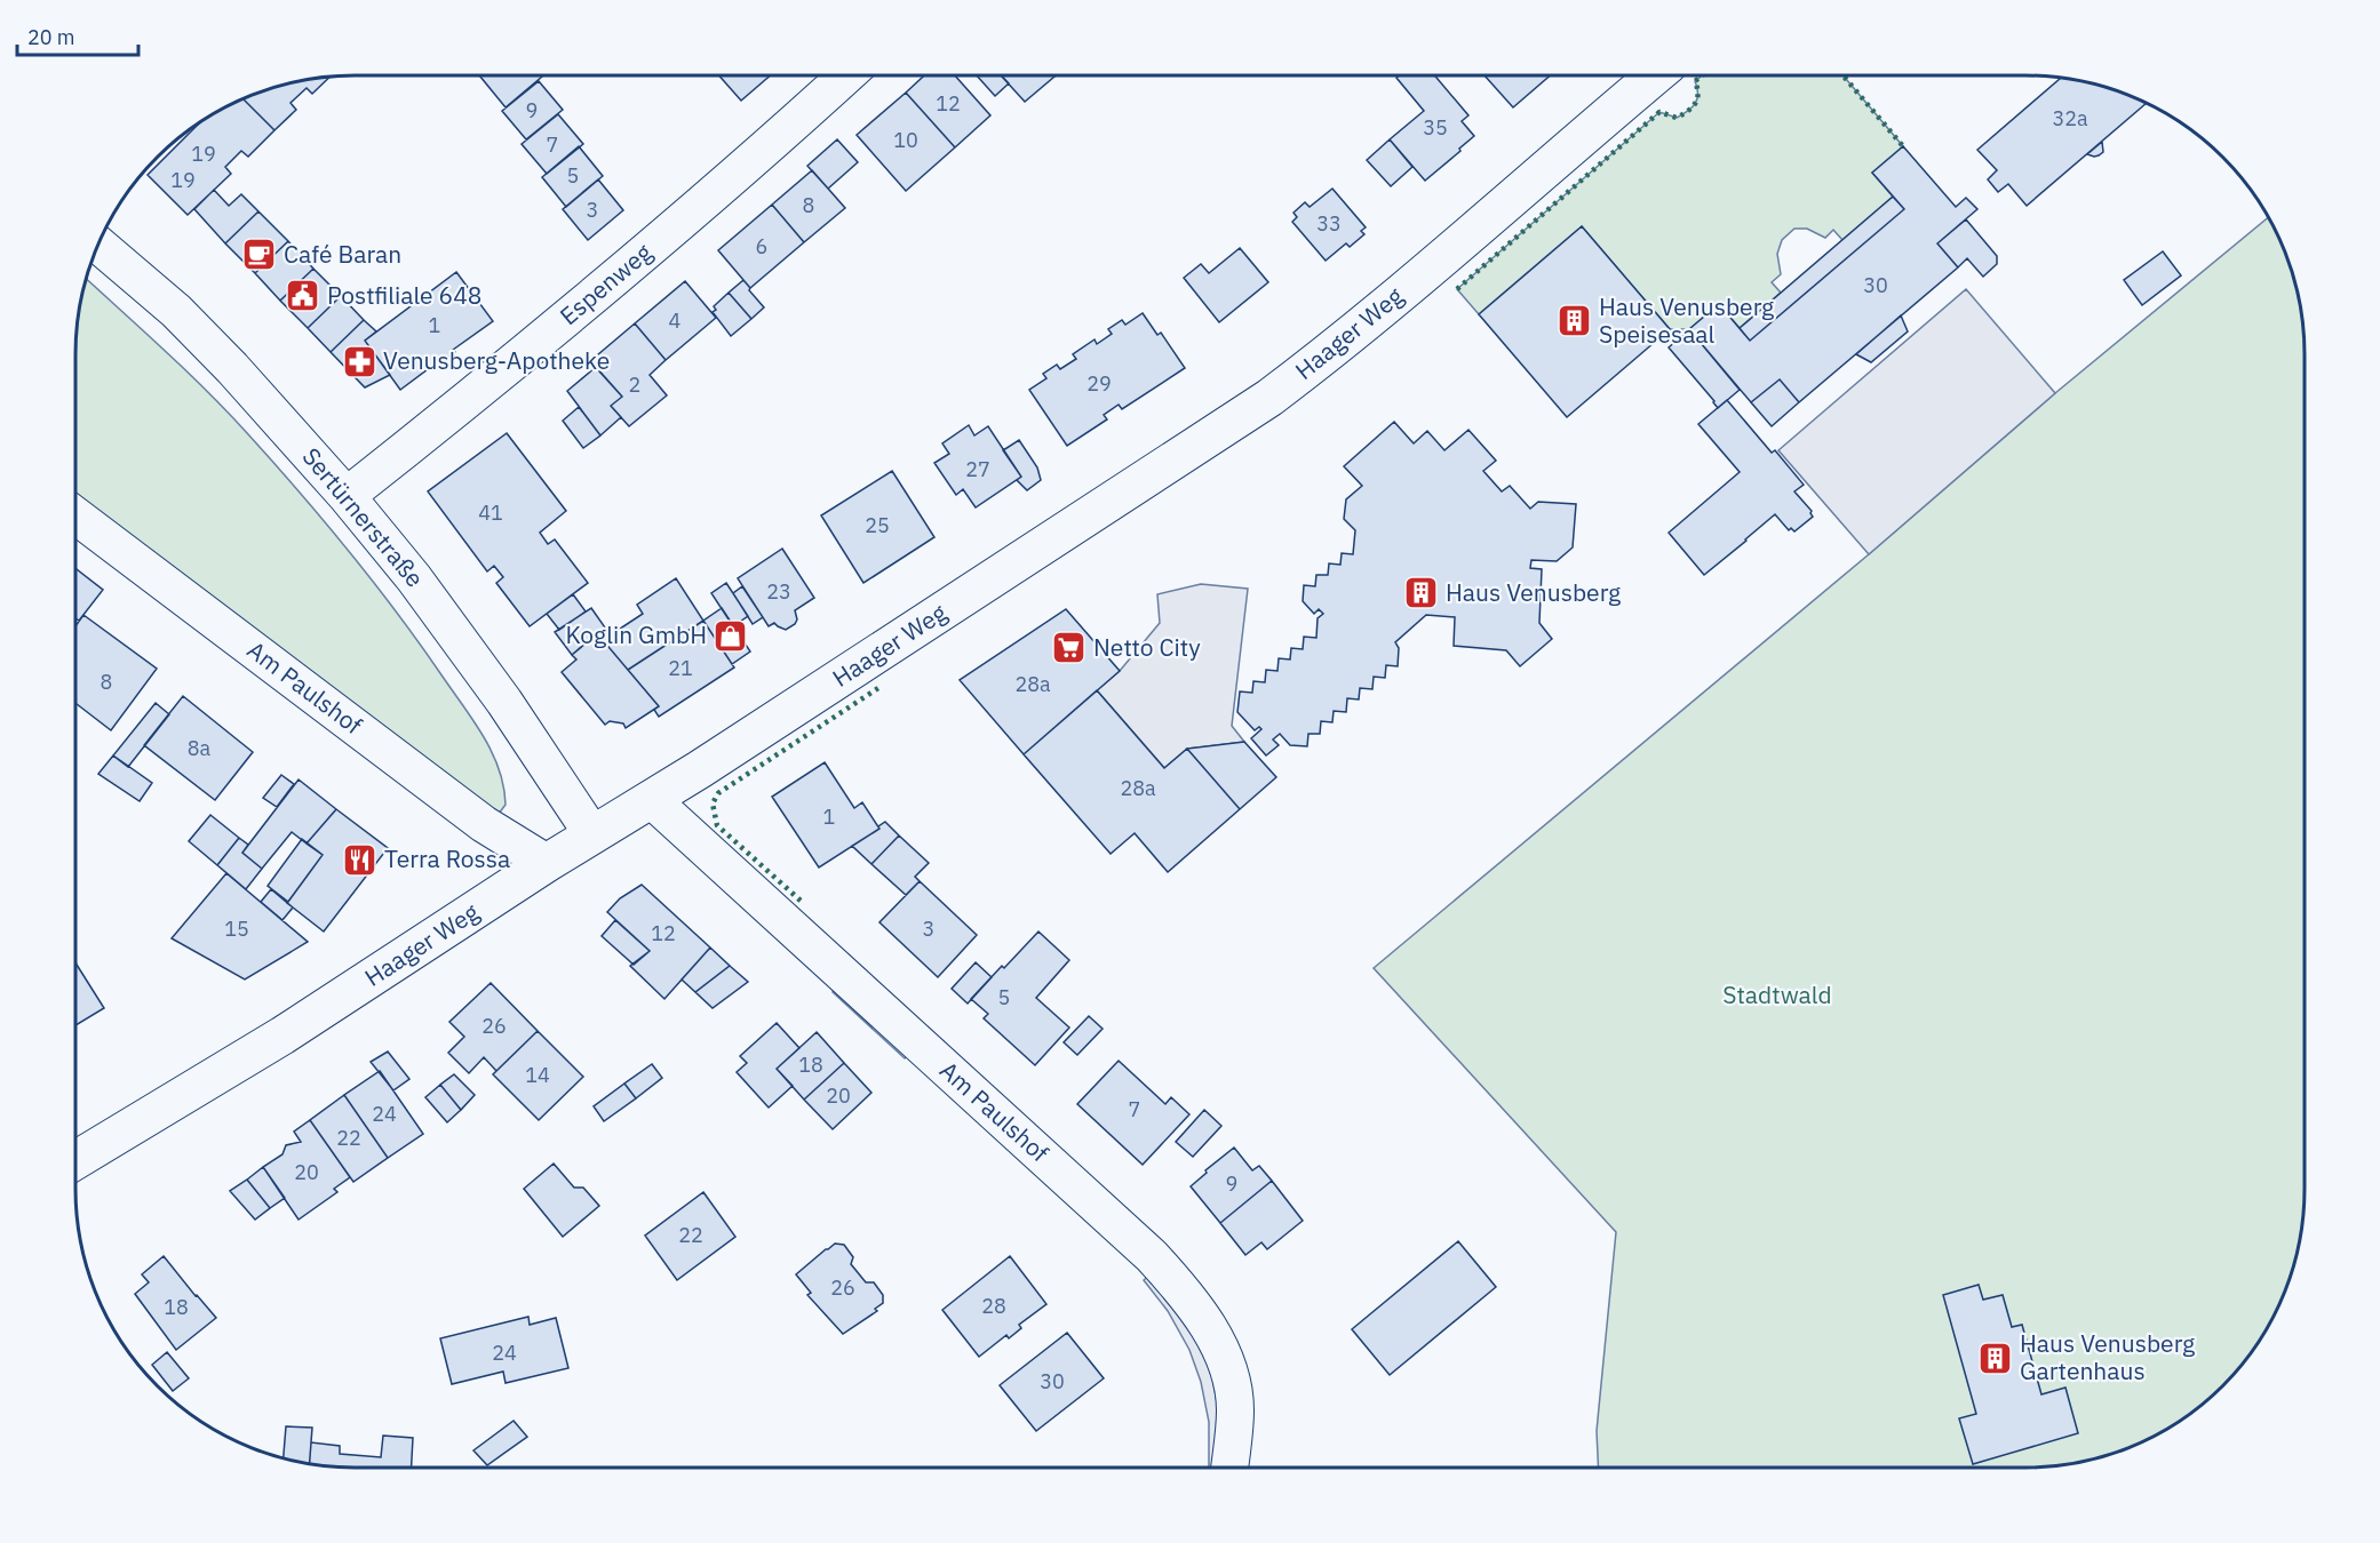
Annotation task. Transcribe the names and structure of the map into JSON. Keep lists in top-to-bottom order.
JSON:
{
  "streets": {
    "street": [
      "Espenweg",
      "Haager Weg",
      "Sertürnerstraße",
      "Am Paulshof"
    ]
  },
  "crossings": [
    ["Espenweg", "Sertürnerstraße"],
    ["Haager Weg", "Sertürnerstraße"],
    ["Haager Weg", "Am Paulshof"]
  ],
  "parks": ["Stadtwald"],
  "places": {
    "cafe": ["Café Baran"],
    "public building": ["Postfiliale 648"],
    "building": ["Haus Venusberg Speisesaal", "Haus Venusberg", "Haus Venusberg Gartenhaus"],
    "pharmacy": ["Venusberg-Apotheke"],
    "shop": ["Koglin GmbH"],
    "supermarket": ["Netto City"],
    "restaurant": ["Terra Rossa"]
  },
  "house_numbers": [
    "12",
    "9",
    "32a",
    "35",
    "10",
    "7",
    "19",
    "5",
    "19",
    "8",
    "3",
    "33",
    "6",
    "30",
    "4",
    "1",
    "29",
    "2",
    "27",
    "41",
    "25",
    "23",
    "21",
    "8",
    "28a",
    "8a",
    "28a",
    "1",
    "15",
    "3",
    "12",
    "5",
    "26",
    "18",
    "14",
    "20",
    "7",
    "24",
    "22",
    "20",
    "9",
    "22",
    "26",
    "28",
    "18",
    "24",
    "30"
  ],
  "scale_bar": "20 m"
}
